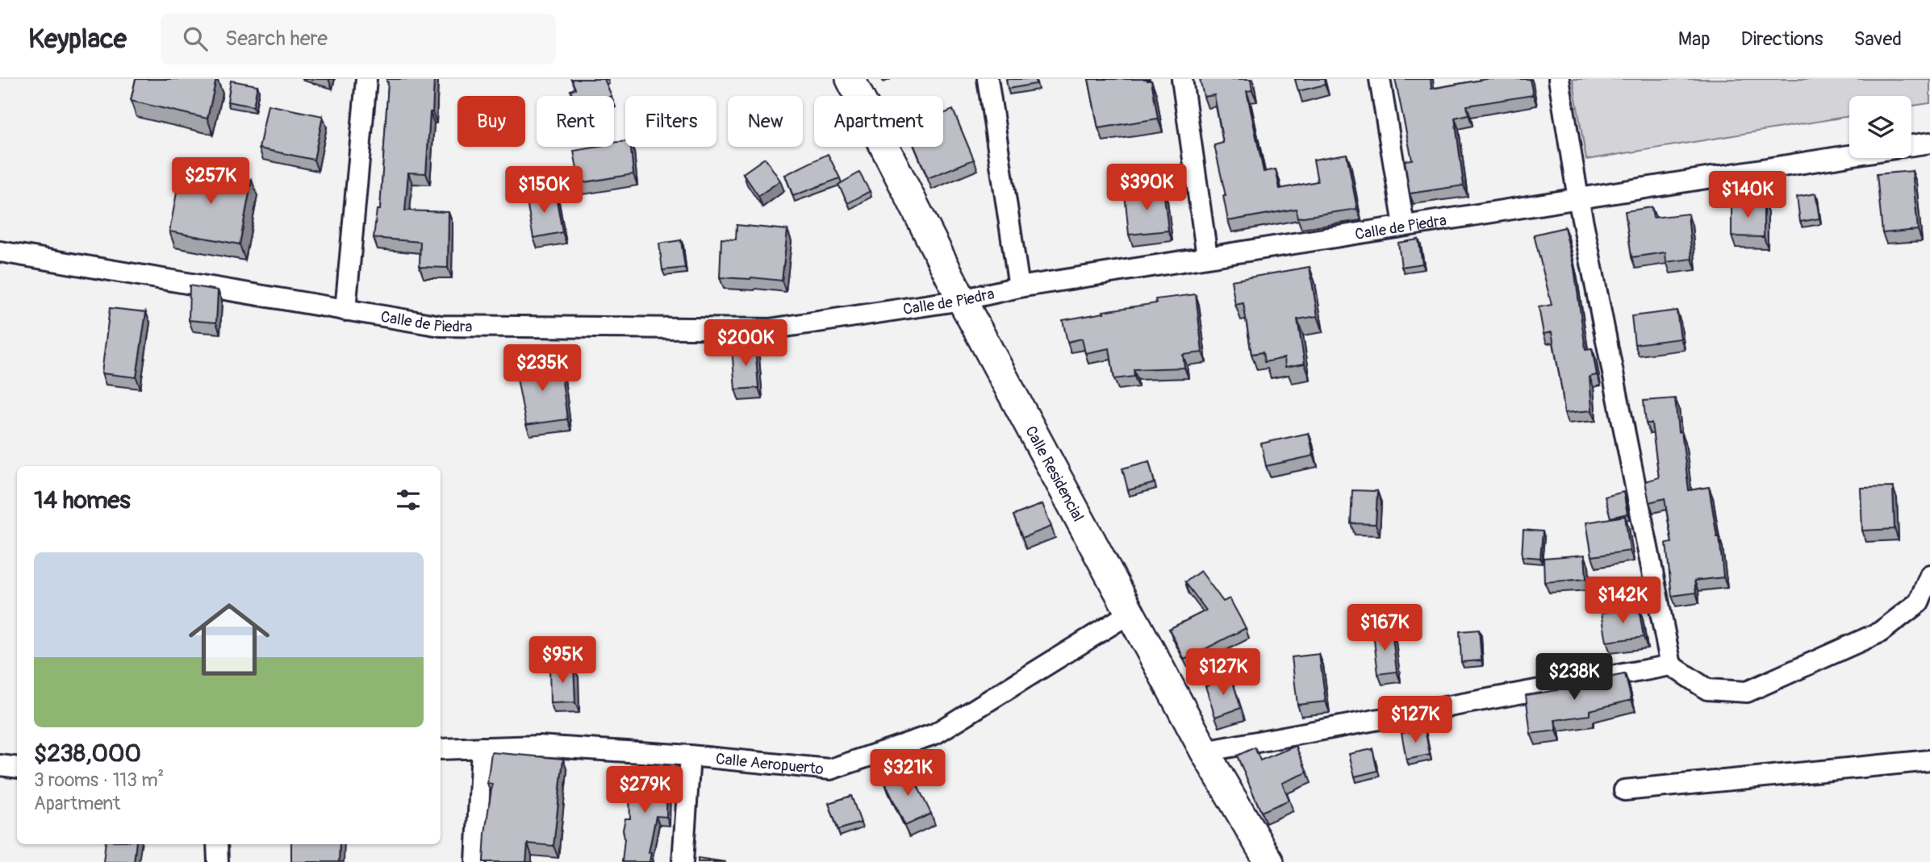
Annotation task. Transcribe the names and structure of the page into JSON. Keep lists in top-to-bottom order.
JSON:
{
  "streets": {
    "main road": ["Calle Residencial"],
    "street": ["Calle de Piedra", "Calle Aeropuerto"]
  },
  "crossings": [
    ["Calle de Piedra", "Calle Residencial"],
    ["Calle Residencial", "Calle Aeropuerto"]
  ],
  "page": {
    "header": "Keyplace",
    "search": "Search here",
    "nav": ["Map", "Directions", "Saved"],
    "chip": [
      "Buy",
      "Rent",
      "Filters",
      "New",
      "Apartment"
    ],
    "price": [
      "$257K",
      "$390K",
      "$150K",
      "$140K",
      "$200K",
      "$235K",
      "$142K",
      "$167K",
      "$95K",
      "$127K",
      "$238K",
      "$127K",
      "$321K",
      "$279K"
    ],
    "heading": "14 homes",
    "list": [
      {
        "name": "$238,000",
        "note": "3 rooms · 113 m² · Apartment"
      }
    ]
  }
}
